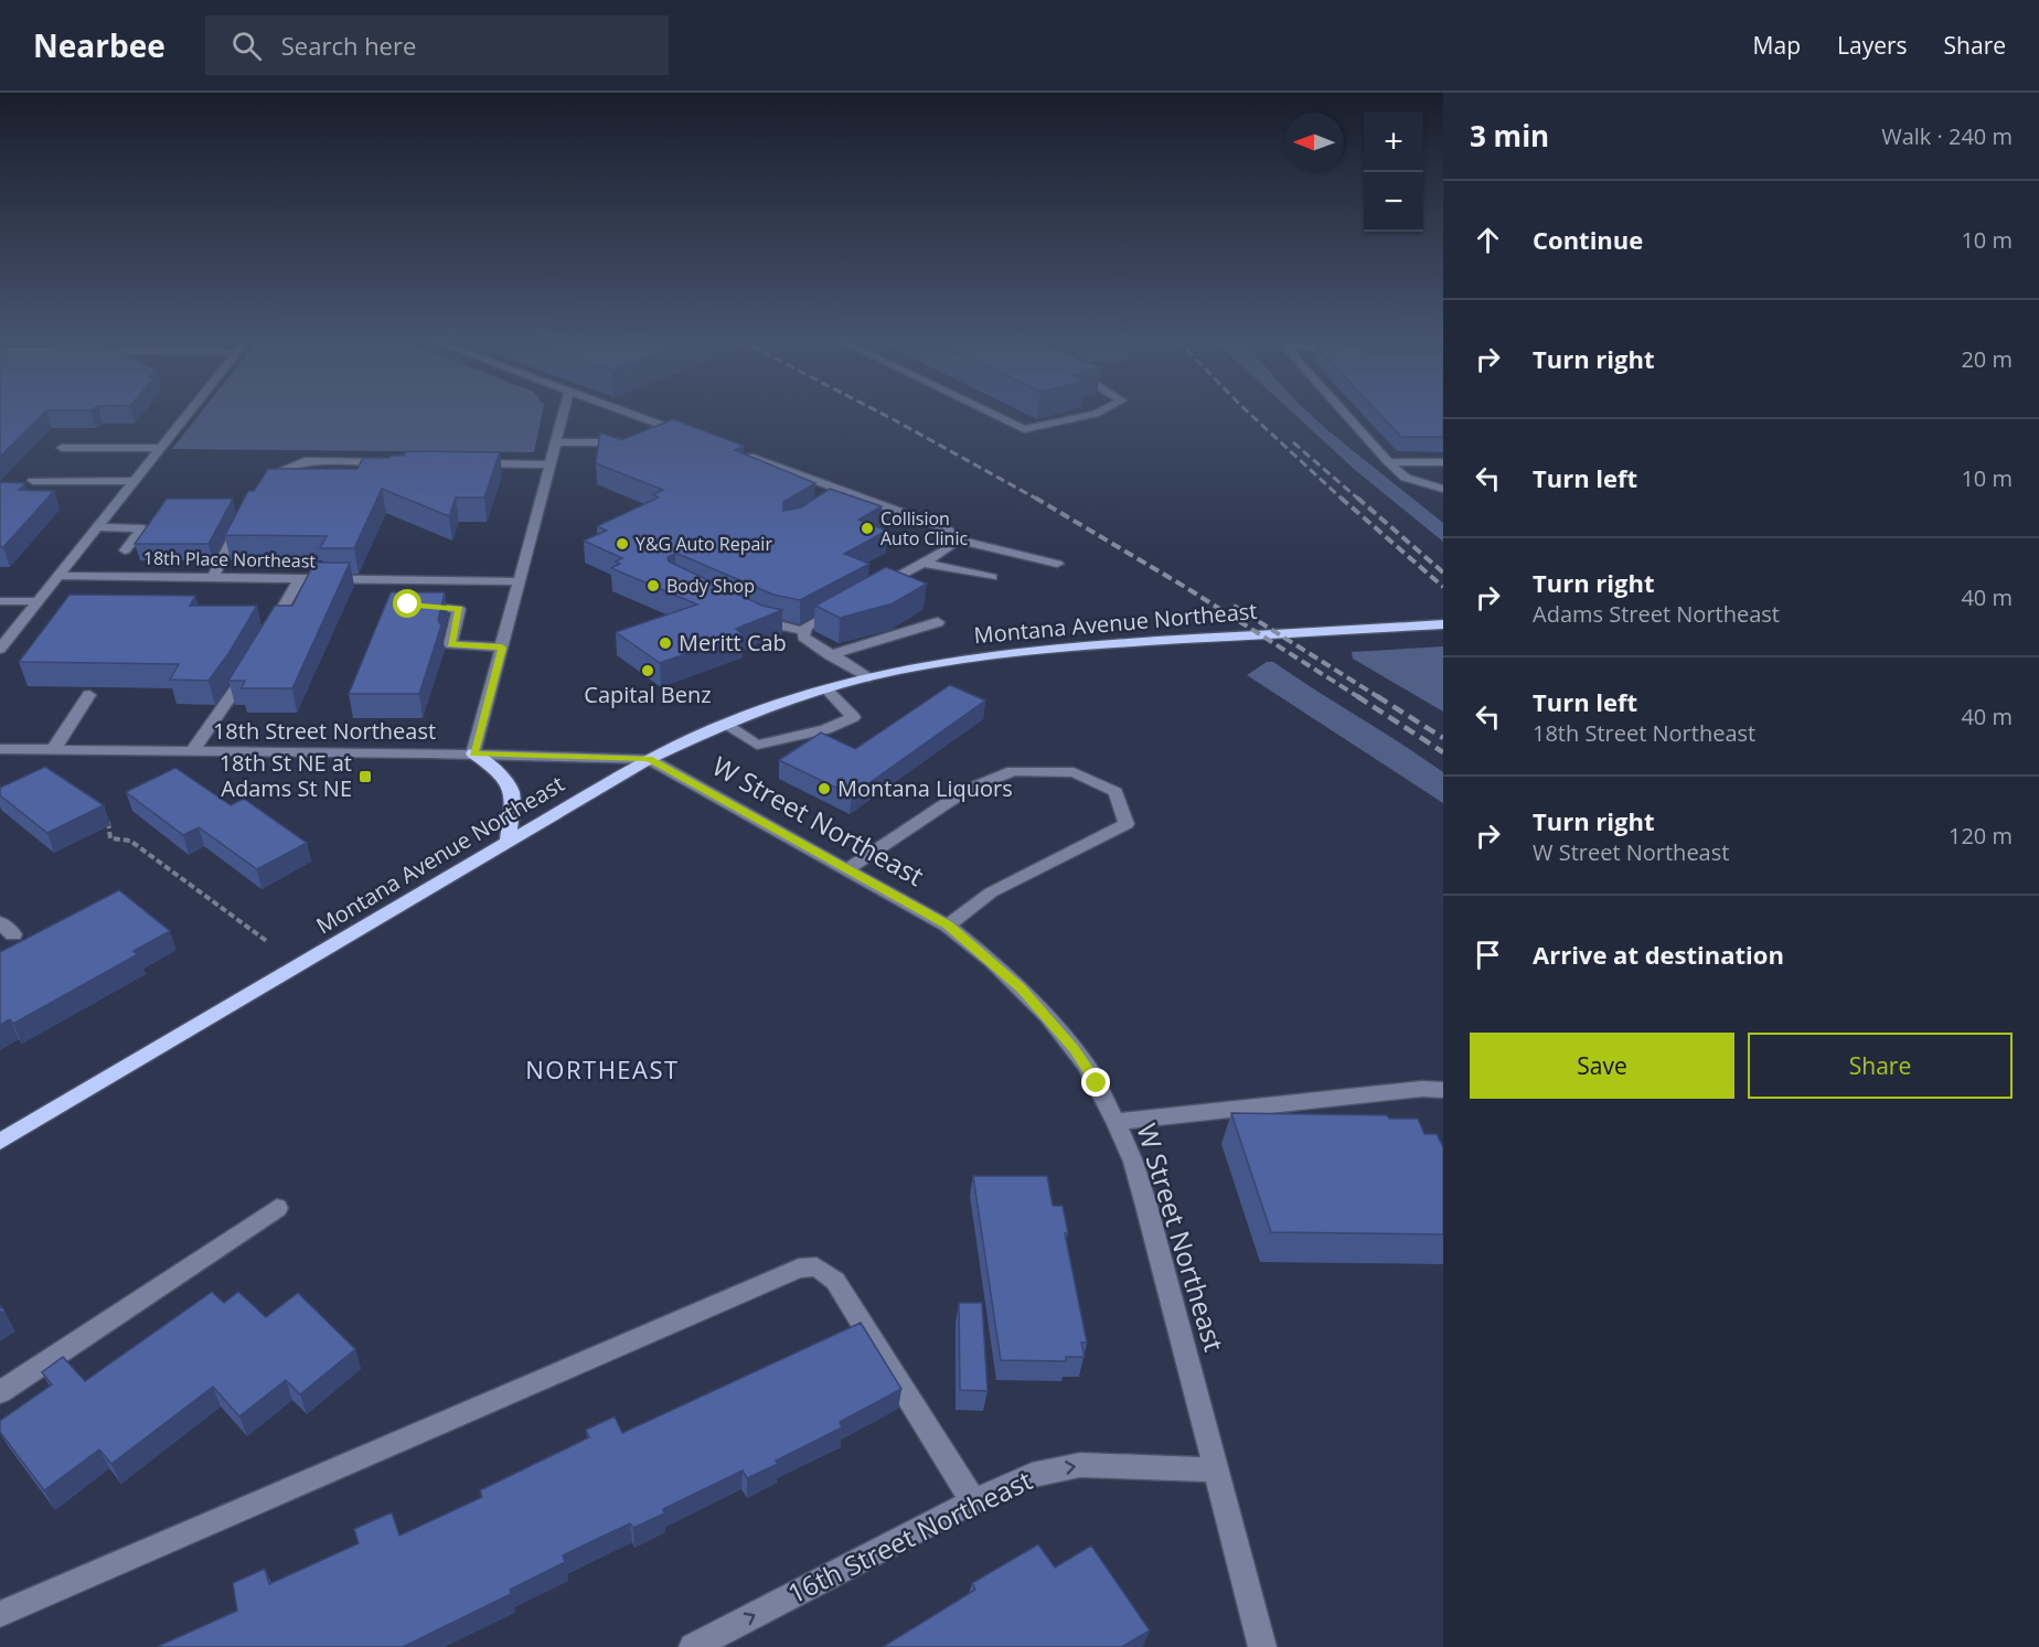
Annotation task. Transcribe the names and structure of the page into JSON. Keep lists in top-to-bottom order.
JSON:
{
  "streets": {
    "main road": ["Montana Avenue Northeast"],
    "street": [
      "18th Place Northeast",
      "18th Street Northeast",
      "W Street Northeast",
      "16th Street Northeast"
    ]
  },
  "crossings": [
    ["Montana Avenue Northeast", "18th Street Northeast"],
    ["Montana Avenue Northeast", "W Street Northeast"],
    ["18th Street Northeast", "W Street Northeast"],
    ["W Street Northeast", "16th Street Northeast"]
  ],
  "one_way": ["16th Street Northeast"],
  "districts": ["NORTHEAST"],
  "places": {
    "other": [
      "Collision Auto Clinic",
      "Y&G Auto Repair",
      "Body Shop",
      "Meritt Cab",
      "Capital Benz",
      "Montana Liquors"
    ],
    "transit": ["18th St NE at Adams St NE"]
  },
  "north": "left",
  "page": {
    "header": "Nearbee",
    "search": "Search here",
    "nav": ["Map", "Layers", "Share"],
    "heading": ["3 min", "Walk · 240 m"],
    "map_buttons": ["+", "−"],
    "list": [
      ["Continue", "10 m"],
      ["Turn right", "20 m"],
      ["Turn left", "10 m"],
      ["Turn right", "Adams Street Northeast", "40 m"],
      ["Turn left", "18th Street Northeast", "40 m"],
      ["Turn right", "W Street Northeast", "120 m"],
      "Arrive at destination"
    ],
    "buttons": ["Save", "Share"]
  }
}
